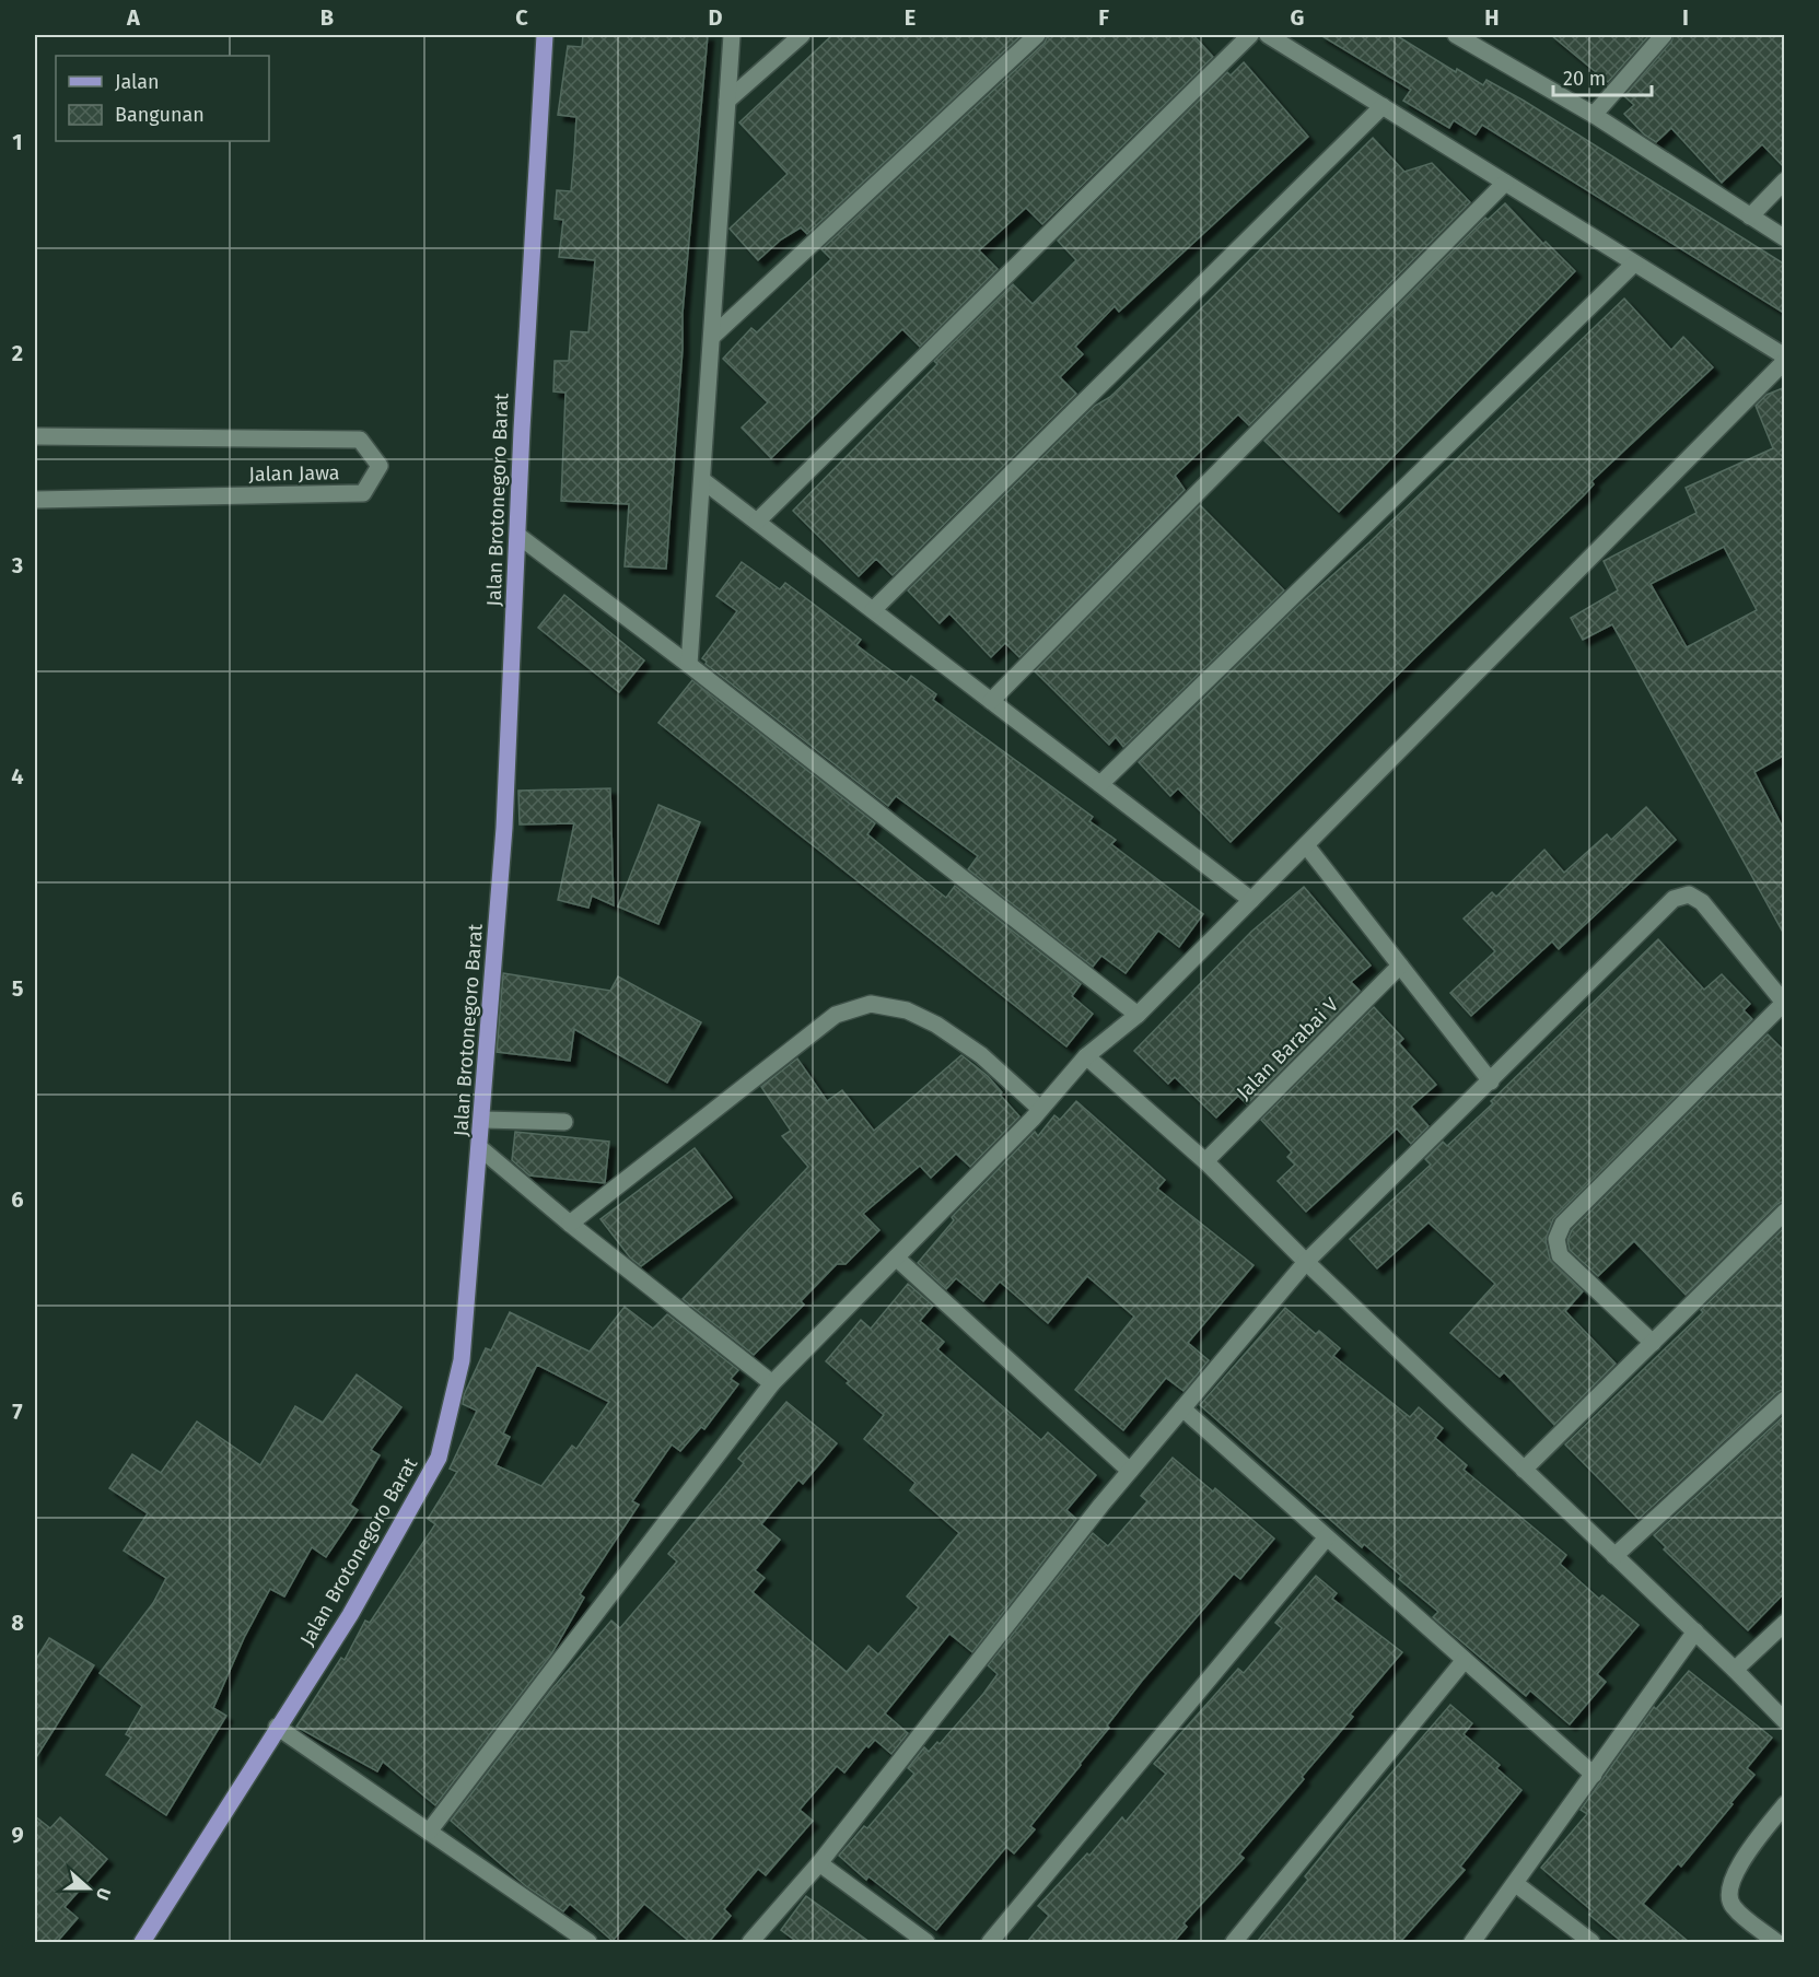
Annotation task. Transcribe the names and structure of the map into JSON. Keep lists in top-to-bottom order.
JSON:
{
  "streets": {
    "main road": ["Jalan Brotonegoro Barat"],
    "street": ["Jalan Jawa", "Jalan Barabai V"]
  },
  "legend": ["Jalan", "Bangunan"],
  "scale_bar": "20 m",
  "north": "right",
  "grid": {
    "columns": [
      "A",
      "B",
      "C",
      "D",
      "E",
      "F",
      "G",
      "H",
      "I"
    ],
    "rows": [
      "1",
      "2",
      "3",
      "4",
      "5",
      "6",
      "7",
      "8",
      "9"
    ]
  }
}
